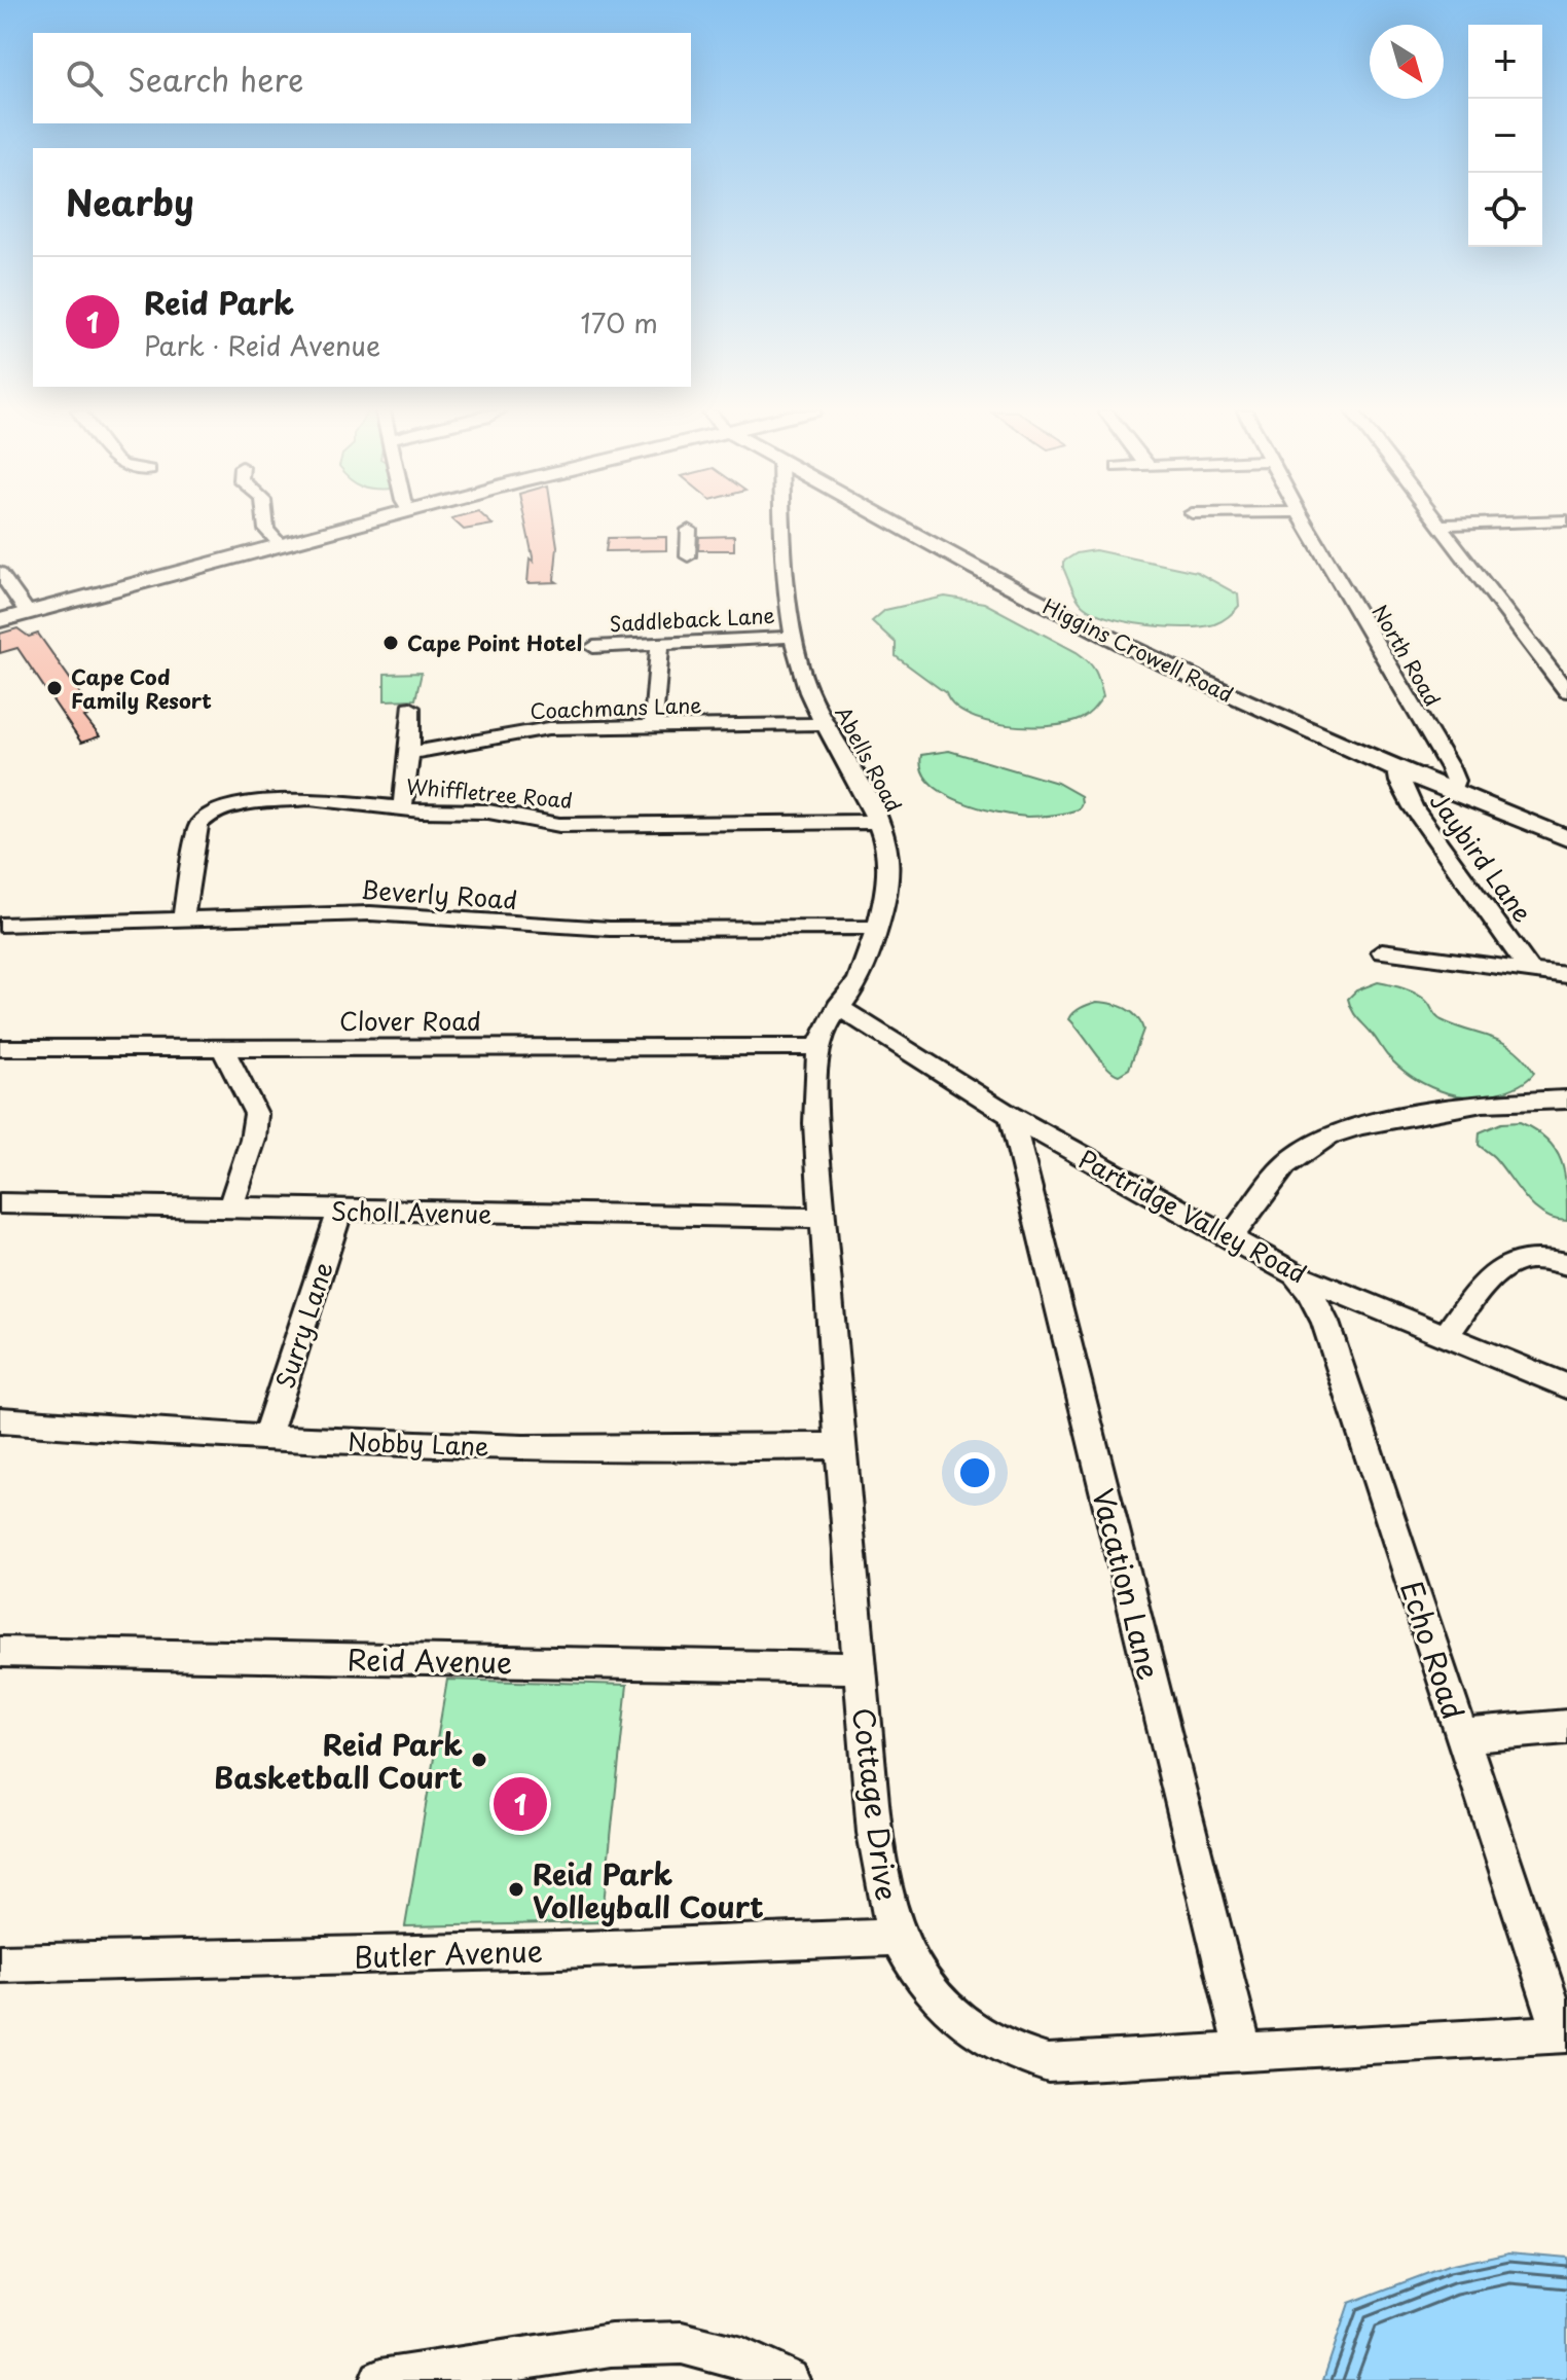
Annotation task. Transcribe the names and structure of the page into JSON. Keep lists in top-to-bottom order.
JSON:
{
  "streets": {
    "main road": ["Higgins Crowell Road"],
    "street": [
      "Saddleback Lane",
      "North Road",
      "Coachmans Lane",
      "Abells Road",
      "Whiffletree Road",
      "Jaybird Lane",
      "Beverly Road",
      "Clover Road",
      "Scholl Avenue",
      "Partridge Valley Road",
      "Surry Lane",
      "Nobby Lane",
      "Vacation Lane",
      "Echo Road",
      "Reid Avenue",
      "Cottage Drive",
      "Butler Avenue"
    ]
  },
  "crossings": [
    ["Saddleback Lane", "Abells Road"],
    ["Higgins Crowell Road", "North Road"],
    ["Higgins Crowell Road", "Jaybird Lane"],
    ["Coachmans Lane", "Abells Road"],
    ["Abells Road", "Whiffletree Road"],
    ["Abells Road", "Beverly Road"],
    ["Abells Road", "Clover Road"],
    ["Abells Road", "Partridge Valley Road"],
    ["Abells Road", "Cottage Drive"],
    ["Whiffletree Road", "Beverly Road"],
    ["Clover Road", "Cottage Drive"],
    ["Scholl Avenue", "Surry Lane"],
    ["Scholl Avenue", "Cottage Drive"],
    ["Partridge Valley Road", "Vacation Lane"],
    ["Partridge Valley Road", "Echo Road"],
    ["Surry Lane", "Nobby Lane"],
    ["Nobby Lane", "Cottage Drive"],
    ["Vacation Lane", "Cottage Drive"],
    ["Echo Road", "Cottage Drive"],
    ["Reid Avenue", "Cottage Drive"],
    ["Cottage Drive", "Butler Avenue"]
  ],
  "places": [
    "Cape Point Hotel",
    "Cape Cod Family Resort",
    "Reid Park Basketball Court",
    "Reid Park Volleyball Court"
  ],
  "north": "bottom right",
  "page": {
    "map_buttons": ["+", "−"],
    "search": "Search here",
    "heading": "Nearby",
    "list": [
      {
        "mark": "1",
        "name": "Reid Park",
        "note": "Park · Reid Avenue",
        "value": "170 m"
      }
    ],
    "pins": "1"
  }
}
